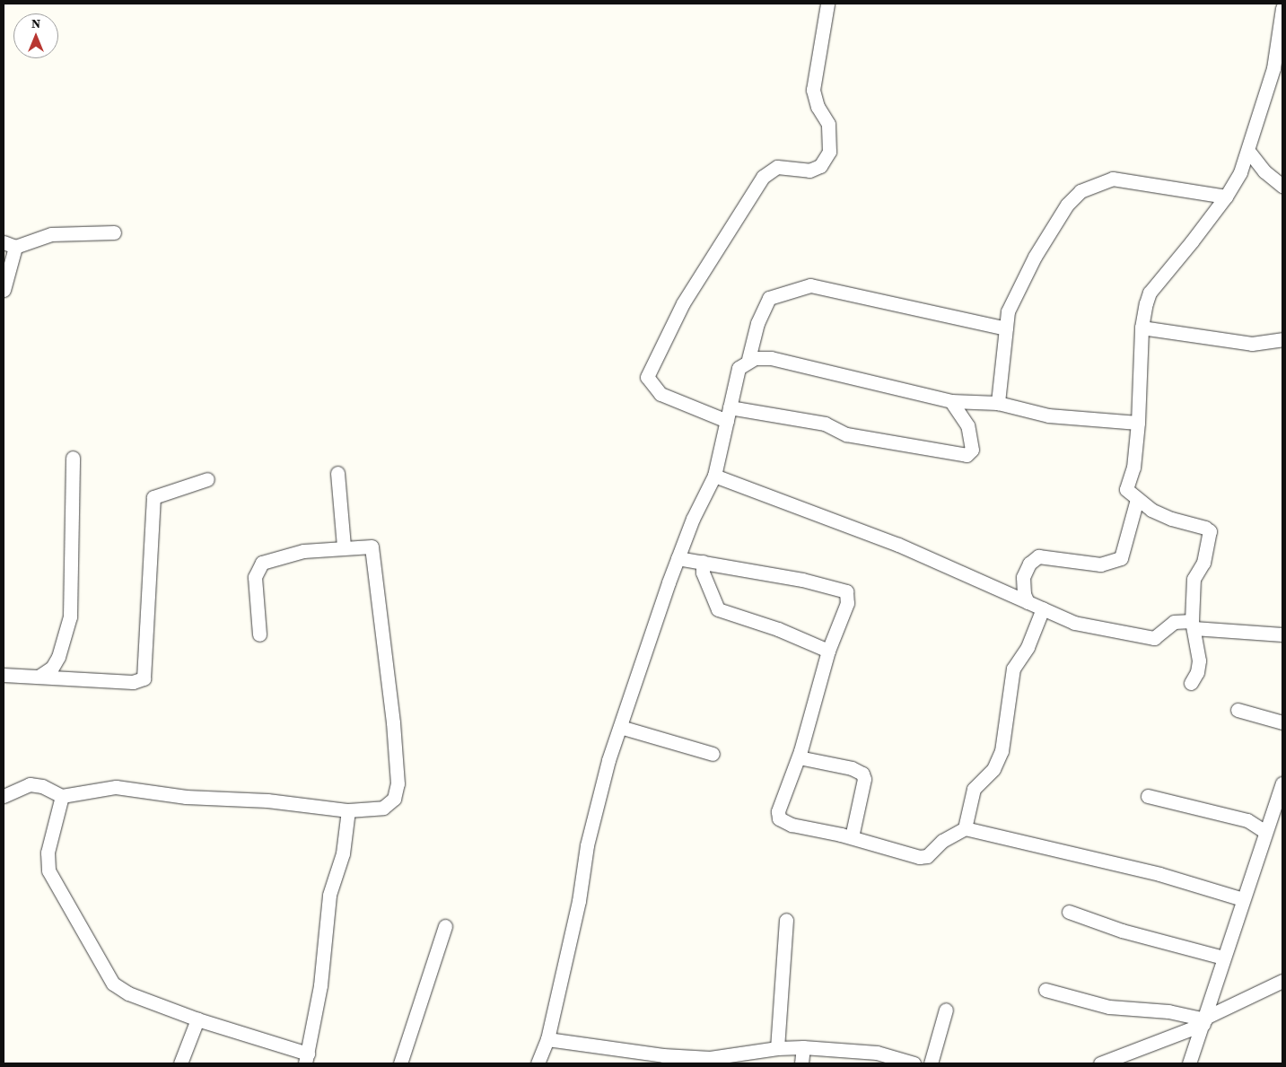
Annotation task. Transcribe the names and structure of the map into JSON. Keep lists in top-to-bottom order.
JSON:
{
  "north": "top"
}
